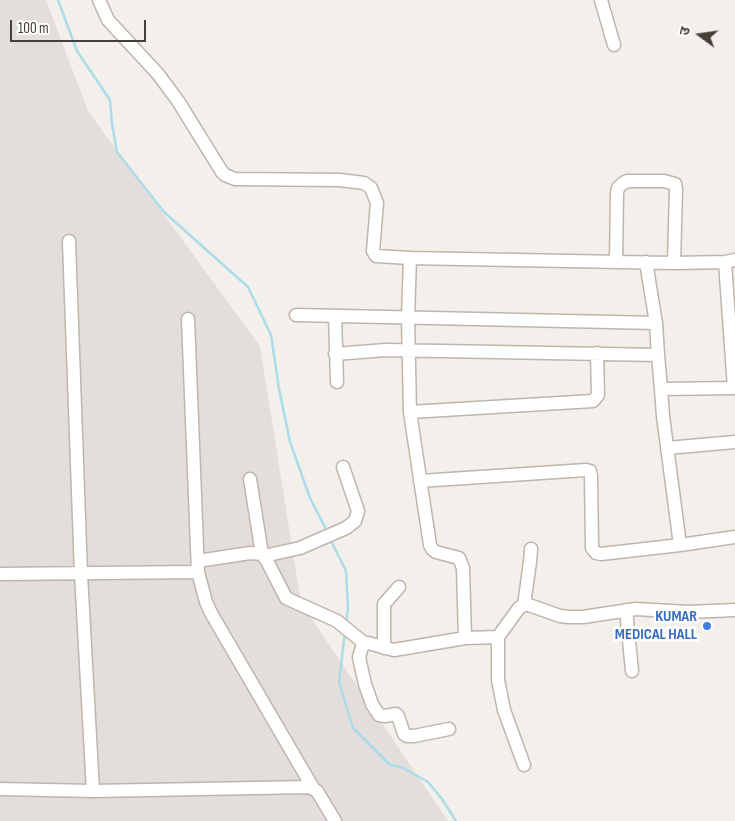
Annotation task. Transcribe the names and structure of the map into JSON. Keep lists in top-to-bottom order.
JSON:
{
  "places": ["KUMAR MEDICAL HALL"],
  "scale_bar": "100 m",
  "north": "left"
}
